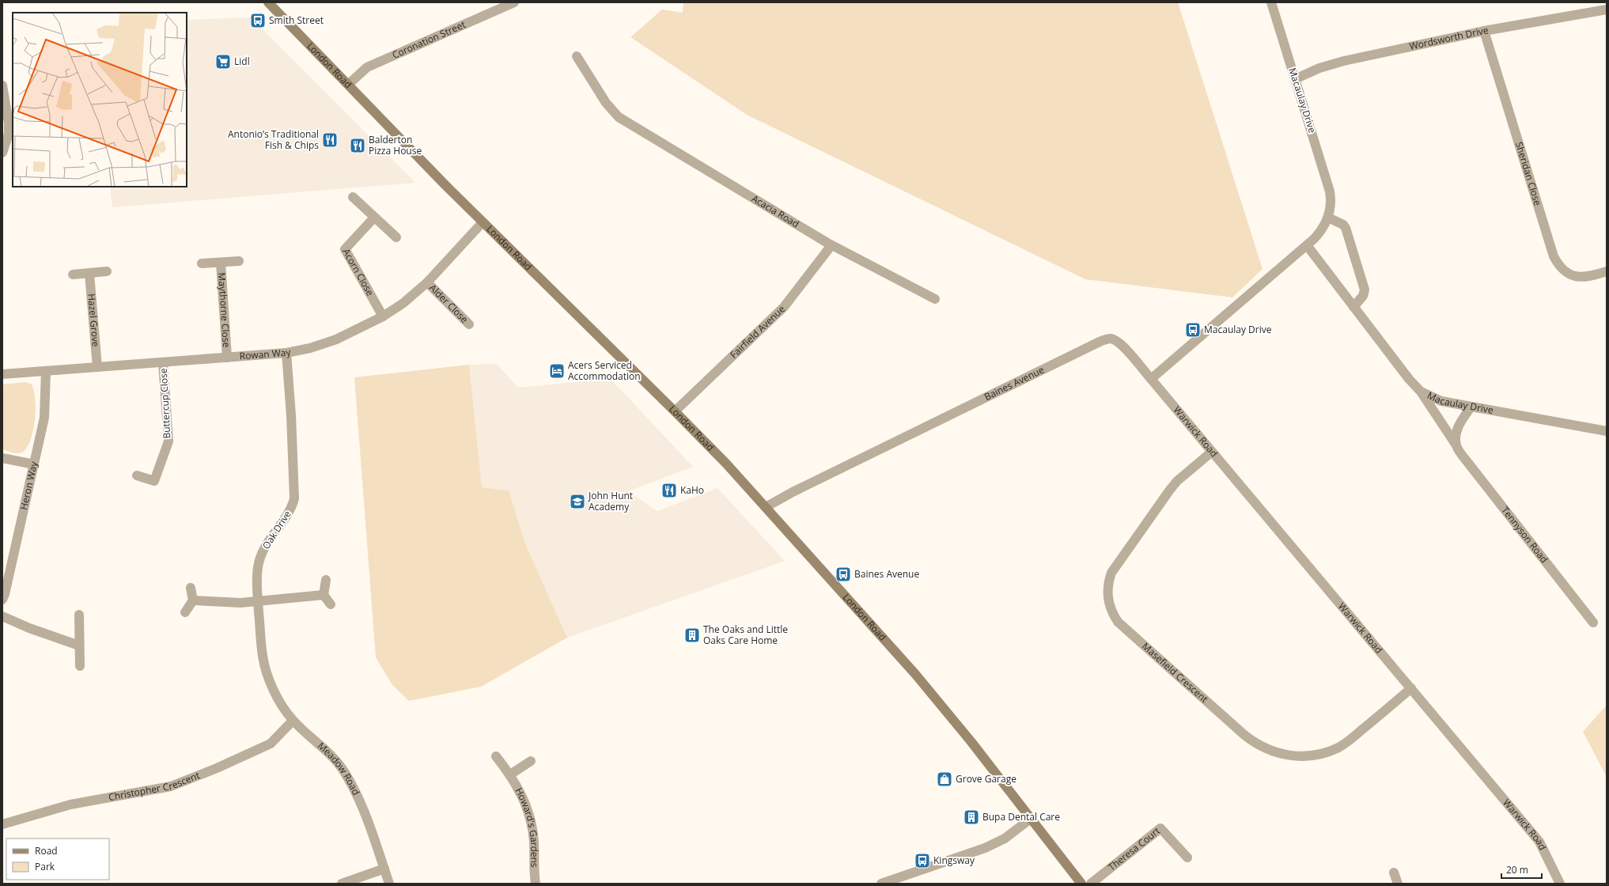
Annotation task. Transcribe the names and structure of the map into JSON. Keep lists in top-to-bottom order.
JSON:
{
  "streets": {
    "main road": ["London Road"],
    "street": [
      "Wordsworth Drive",
      "Coronation Street",
      "Macaulay Drive",
      "Sheridan Close",
      "Acacia Road",
      "Acorn Close",
      "Alder Close",
      "Maythorne Close",
      "Hazel Grove",
      "Fairfield Avenue",
      "Rowan Way",
      "Baines Avenue",
      "Buttercup Close",
      "Warwick Road",
      "Heron Way",
      "Oak Drive",
      "Tennyson Road",
      "Masefield Crescent",
      "Meadow Road",
      "Christopher Crescent",
      "Howard's Gardens",
      "Theresa Court"
    ]
  },
  "crossings": [
    ["Wordsworth Drive", "Macaulay Drive"],
    ["Wordsworth Drive", "Sheridan Close"],
    ["Coronation Street", "London Road"],
    ["London Road", "Fairfield Avenue"],
    ["London Road", "Rowan Way"],
    ["London Road", "Baines Avenue"],
    ["Macaulay Drive", "Tennyson Road"],
    ["Acacia Road", "Fairfield Avenue"],
    ["Acorn Close", "Rowan Way"],
    ["Alder Close", "Rowan Way"],
    ["Maythorne Close", "Rowan Way"],
    ["Hazel Grove", "Rowan Way"],
    ["Rowan Way", "Buttercup Close"],
    ["Rowan Way", "Heron Way"],
    ["Rowan Way", "Oak Drive"],
    ["Baines Avenue", "Warwick Road"],
    ["Warwick Road", "Masefield Crescent"],
    ["Oak Drive", "Meadow Road"],
    ["Meadow Road", "Christopher Crescent"]
  ],
  "places": {
    "bus stop": [
      "Smith Street",
      "Macaulay Drive",
      "Baines Avenue",
      "Kingsway"
    ],
    "supermarket": ["Lidl"],
    "restaurant": ["Antonio’s Traditional Fish & Chips", "Balderton Pizza House", "KaHo"],
    "hotel": ["Acers Serviced Accommodation"],
    "school or university": ["John Hunt Academy"],
    "building": ["The Oaks and Little Oaks Care Home", "Bupa Dental Care"],
    "shop": ["Grove Garage"]
  },
  "legend": ["Road", "Park"],
  "scale_bar": "20 m"
}
